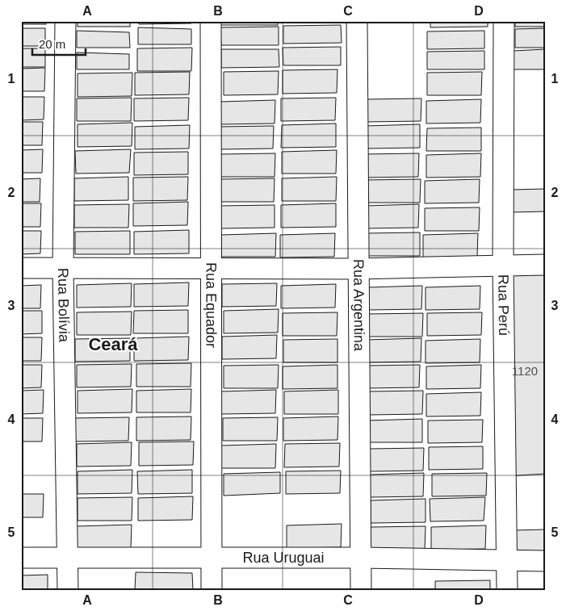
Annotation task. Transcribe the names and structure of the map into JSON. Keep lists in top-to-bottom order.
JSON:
{
  "streets": {
    "street": [
      "Rua Bolívia",
      "Rua Equador",
      "Rua Argentina",
      "Rua Perú",
      "Rua Uruguai"
    ]
  },
  "crossings": [
    ["Rua Bolívia", "Rua Uruguai"],
    ["Rua Equador", "Rua Uruguai"],
    ["Rua Argentina", "Rua Uruguai"],
    ["Rua Perú", "Rua Uruguai"]
  ],
  "districts": ["Ceará"],
  "house_numbers": ["1120"],
  "scale_bar": "20 m",
  "grid": {
    "columns": [
      "A",
      "B",
      "C",
      "D"
    ],
    "rows": [
      "1",
      "2",
      "3",
      "4",
      "5"
    ]
  }
}
